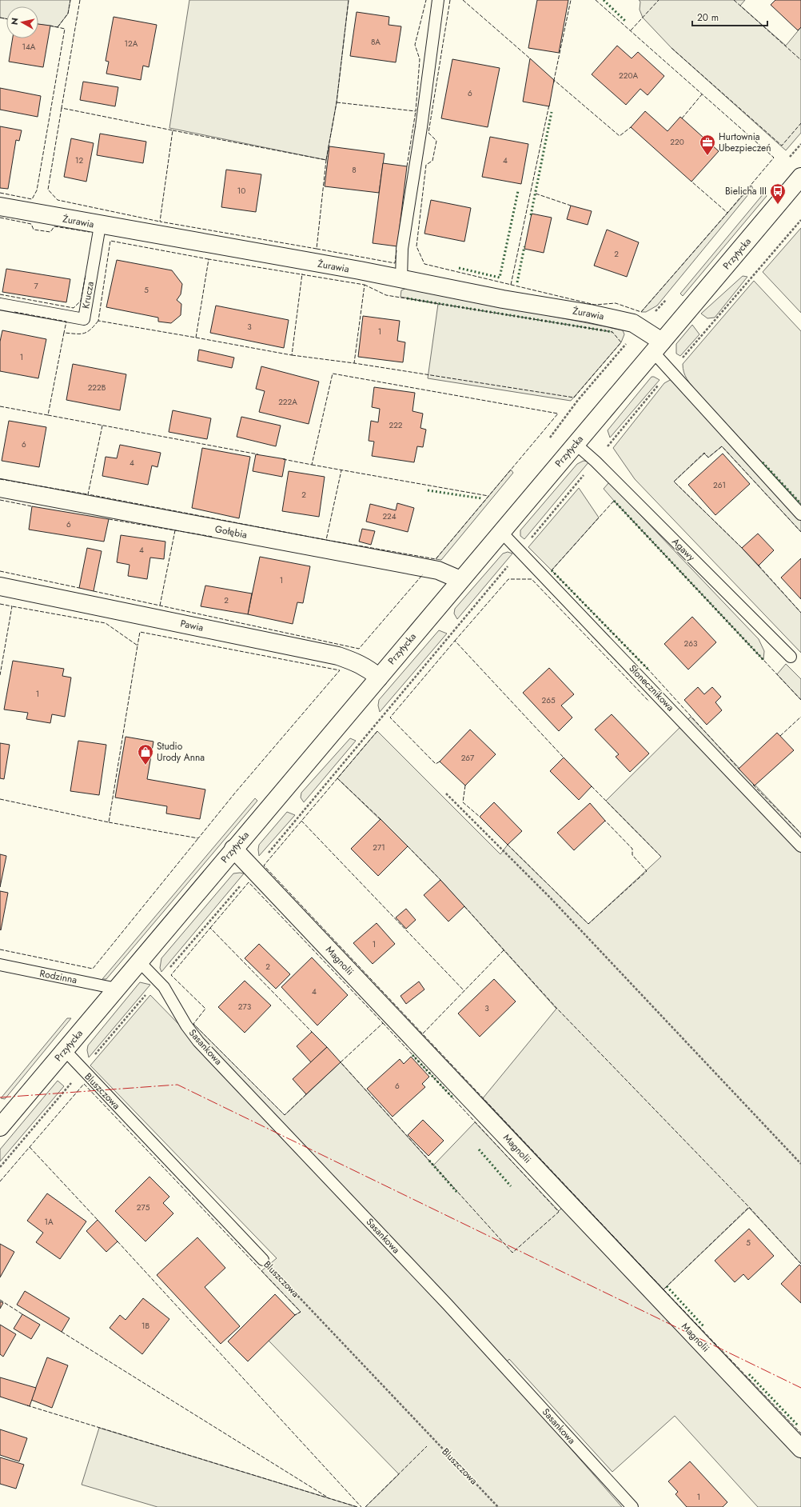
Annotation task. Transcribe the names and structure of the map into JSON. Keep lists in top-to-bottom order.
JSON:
{
  "streets": {
    "street": [
      "Żurawia",
      "Przytycka",
      "Gołębia",
      "Pawia",
      "Magnolii"
    ],
    "lane": [
      "Krucza",
      "Agawy",
      "Słonecznikowa",
      "Rodzinna",
      "Sasankowa",
      "Bluszczowa"
    ]
  },
  "crossings": [
    ["Żurawia", "Przytycka"],
    ["Żurawia", "Krucza"],
    ["Przytycka", "Gołębia"],
    ["Przytycka", "Agawy"],
    ["Przytycka", "Pawia"],
    ["Przytycka", "Słonecznikowa"],
    ["Przytycka", "Magnolii"],
    ["Przytycka", "Rodzinna"],
    ["Przytycka", "Sasankowa"],
    ["Przytycka", "Bluszczowa"]
  ],
  "places": {
    "office": ["Hurtownia Ubezpieczeń"],
    "bus stop": ["Bielicha III"],
    "shop": ["Studio Urody Anna"]
  },
  "house_numbers": [
    "8A",
    "12A",
    "14A",
    "220A",
    "6",
    "220",
    "12",
    "4",
    "8",
    "10",
    "2",
    "7",
    "5",
    "3",
    "1",
    "1",
    "222B",
    "222A",
    "222",
    "6",
    "4",
    "261",
    "2",
    "224",
    "6",
    "4",
    "1",
    "2",
    "263",
    "1",
    "265",
    "267",
    "271",
    "1",
    "2",
    "4",
    "273",
    "3",
    "6",
    "275",
    "1A",
    "5",
    "1B",
    "1"
  ],
  "scale_bar": "20 m",
  "north": "left"
}
